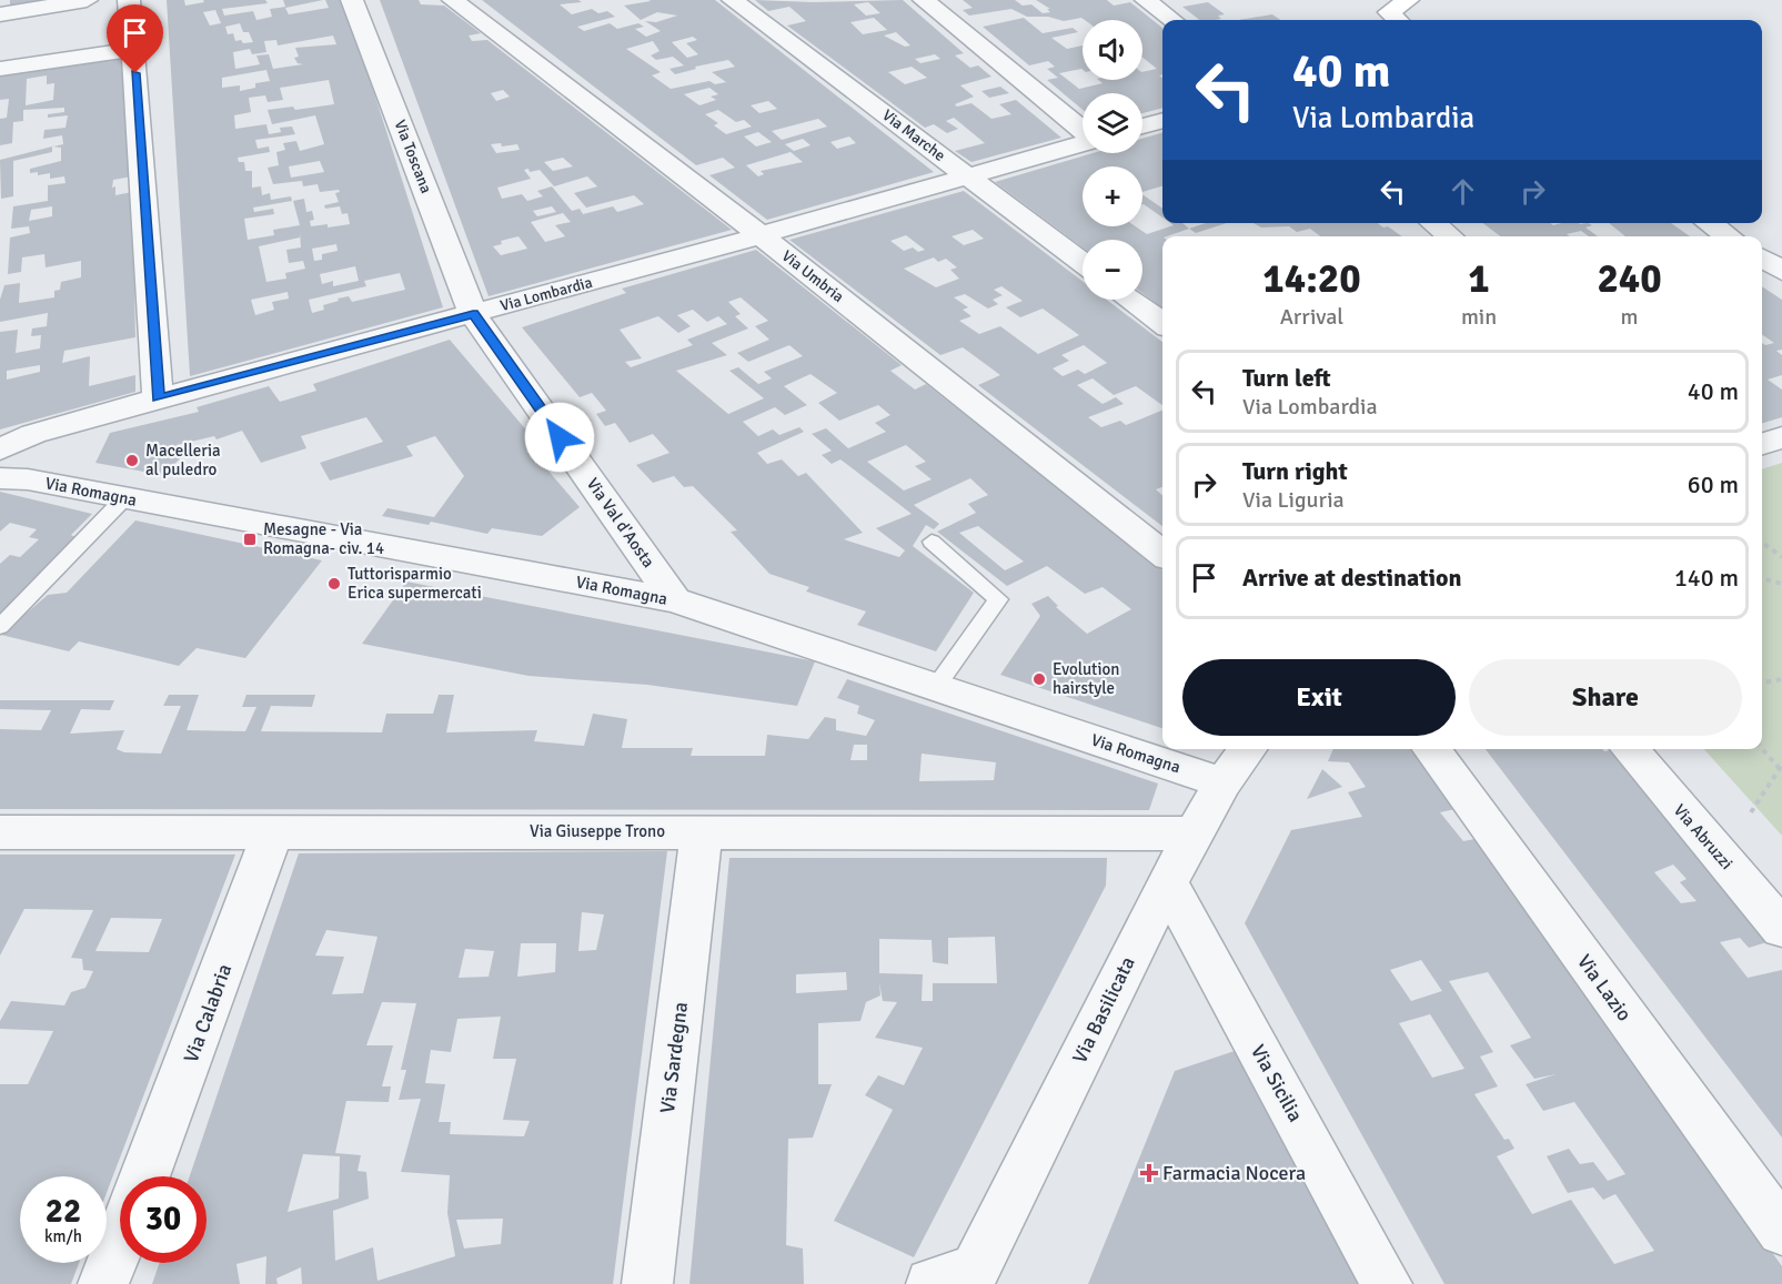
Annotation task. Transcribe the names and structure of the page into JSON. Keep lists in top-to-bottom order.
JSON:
{
  "streets": {
    "street": [
      "Via Marche",
      "Via Toscana",
      "Via Umbria",
      "Via Lombardia",
      "Via Romagna",
      "Via Val d'Aosta",
      "Via Giuseppe Trono",
      "Via Abruzzi",
      "Via Lazio",
      "Via Basilicata",
      "Via Calabria",
      "Via Sardegna",
      "Via Sicilia"
    ]
  },
  "crossings": [
    ["Via Marche", "Via Lombardia"],
    ["Via Toscana", "Via Lombardia"],
    ["Via Toscana", "Via Val d'Aosta"],
    ["Via Umbria", "Via Lombardia"],
    ["Via Lombardia", "Via Val d'Aosta"],
    ["Via Romagna", "Via Val d'Aosta"],
    ["Via Romagna", "Via Basilicata"],
    ["Via Giuseppe Trono", "Via Basilicata"],
    ["Via Giuseppe Trono", "Via Calabria"],
    ["Via Giuseppe Trono", "Via Sardegna"],
    ["Via Basilicata", "Via Sicilia"]
  ],
  "places": {
    "other": ["Macelleria al puledro", "Tuttorisparmio Erica supermercati", "Evolution hairstyle"],
    "transit": ["Mesagne - Via Romagna- civ. 14"],
    "health": ["Farmacia Nocera"]
  },
  "page": {
    "map_buttons": ["+", "−"],
    "turn": ["40 m", "Via Lombardia"],
    "eta": [
      "14:20",
      "Arrival",
      "1",
      "min",
      "240",
      "m"
    ],
    "list": [
      {
        "name": "Turn left",
        "note": "Via Lombardia",
        "value": "40 m"
      },
      {
        "name": "Turn right",
        "note": "Via Liguria",
        "value": "60 m"
      },
      {
        "name": "Arrive at destination",
        "value": "140 m"
      }
    ],
    "buttons": ["Exit", "Share"],
    "speed": "22 km/h",
    "limit": "30"
  }
}
